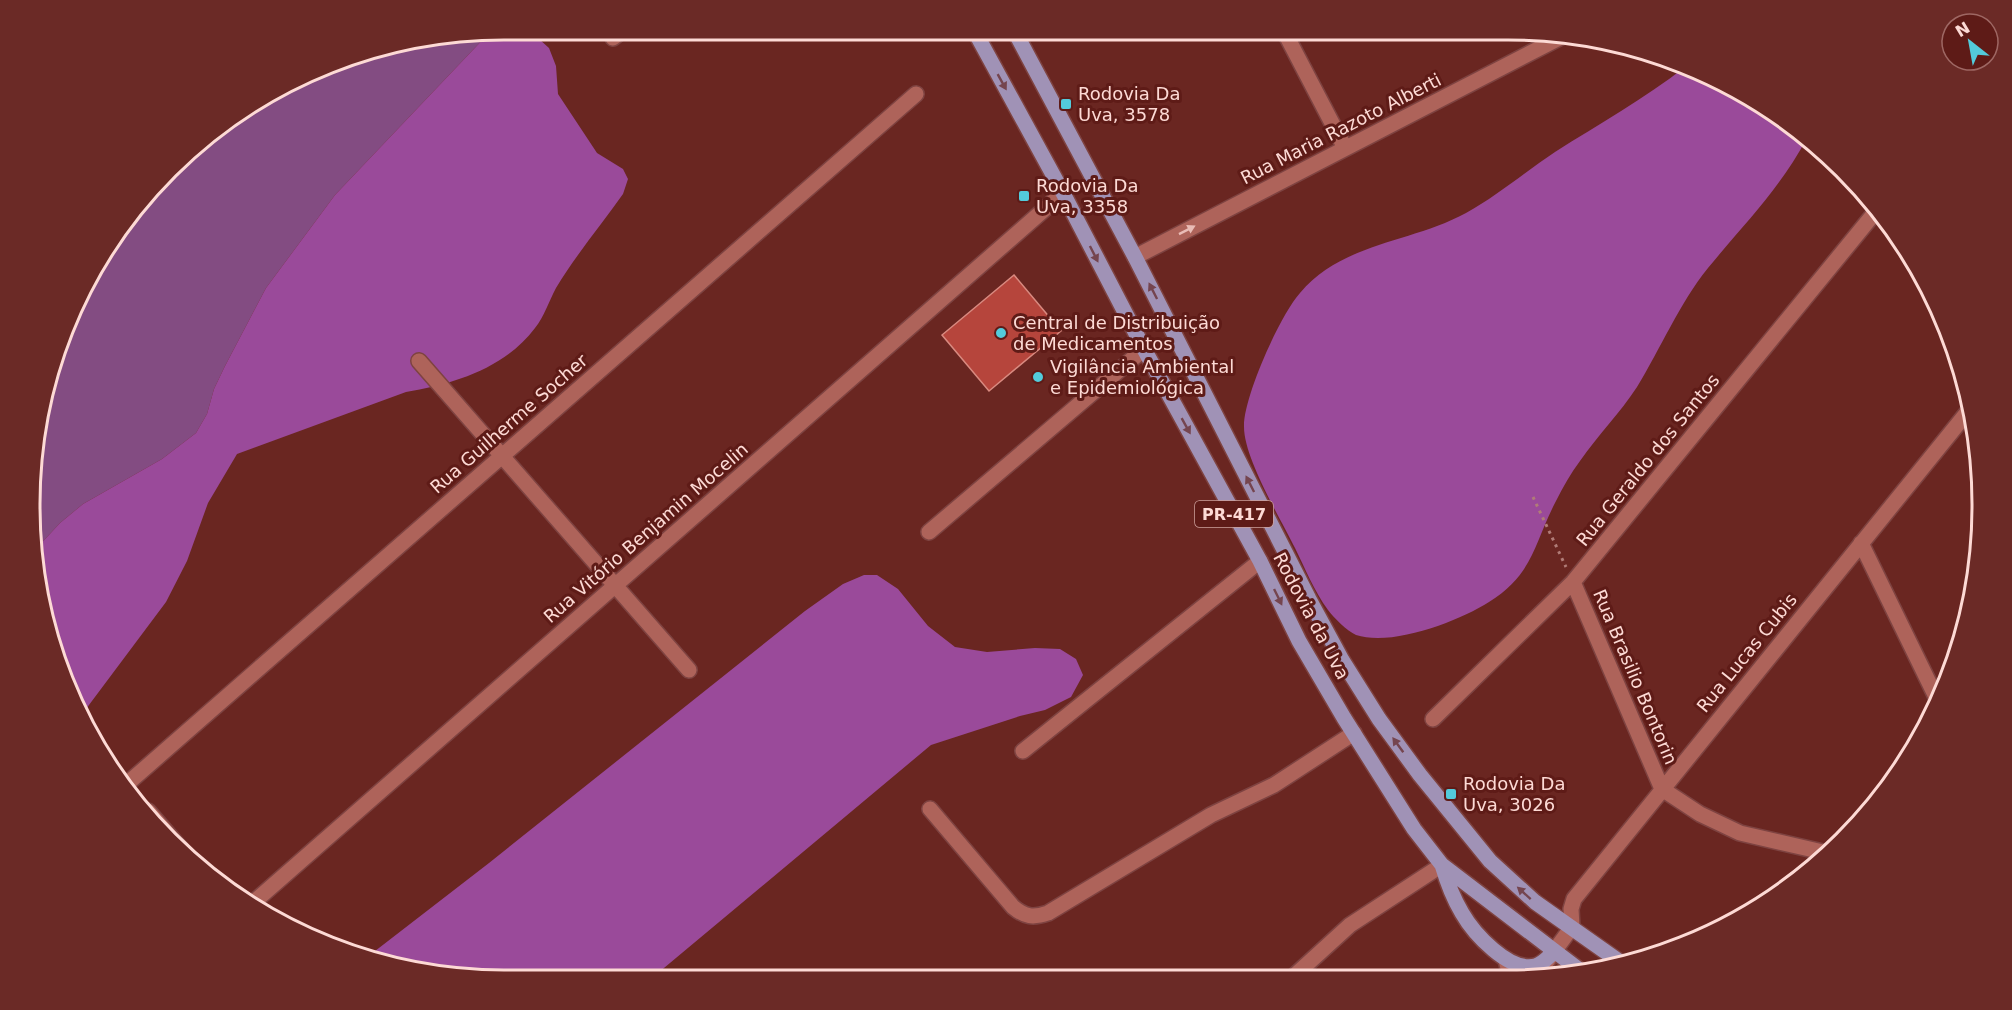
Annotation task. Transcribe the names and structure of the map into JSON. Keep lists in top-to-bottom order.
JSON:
{
  "streets": {
    "main road": ["PR-417", "Rodovia da Uva"],
    "street": [
      "Rua Maria Razoto Alberti",
      "Rua Guilherme Socher",
      "Rua Geraldo dos Santos",
      "Rua Vitório Benjamin Mocelin",
      "Rua Lucas Cubis",
      "Rua Brasilio Bontorin"
    ]
  },
  "crossings": [
    ["Rua Maria Razoto Alberti", "Rodovia da Uva"],
    ["Rua Geraldo dos Santos", "Rua Brasilio Bontorin"],
    ["Rua Vitório Benjamin Mocelin", "Rodovia da Uva"],
    ["Rodovia da Uva", "Rua Lucas Cubis"],
    ["Rua Lucas Cubis", "Rua Brasilio Bontorin"]
  ],
  "one_way": ["Rua Maria Razoto Alberti"],
  "places": {
    "transit": ["Rodovia Da Uva, 3578", "Rodovia Da Uva, 3358", "Rodovia Da Uva, 3026"],
    "other": ["Central de Distribuição de Medicamentos", "Vigilância Ambiental e Epidemiológica"]
  },
  "north": "top left"
}
